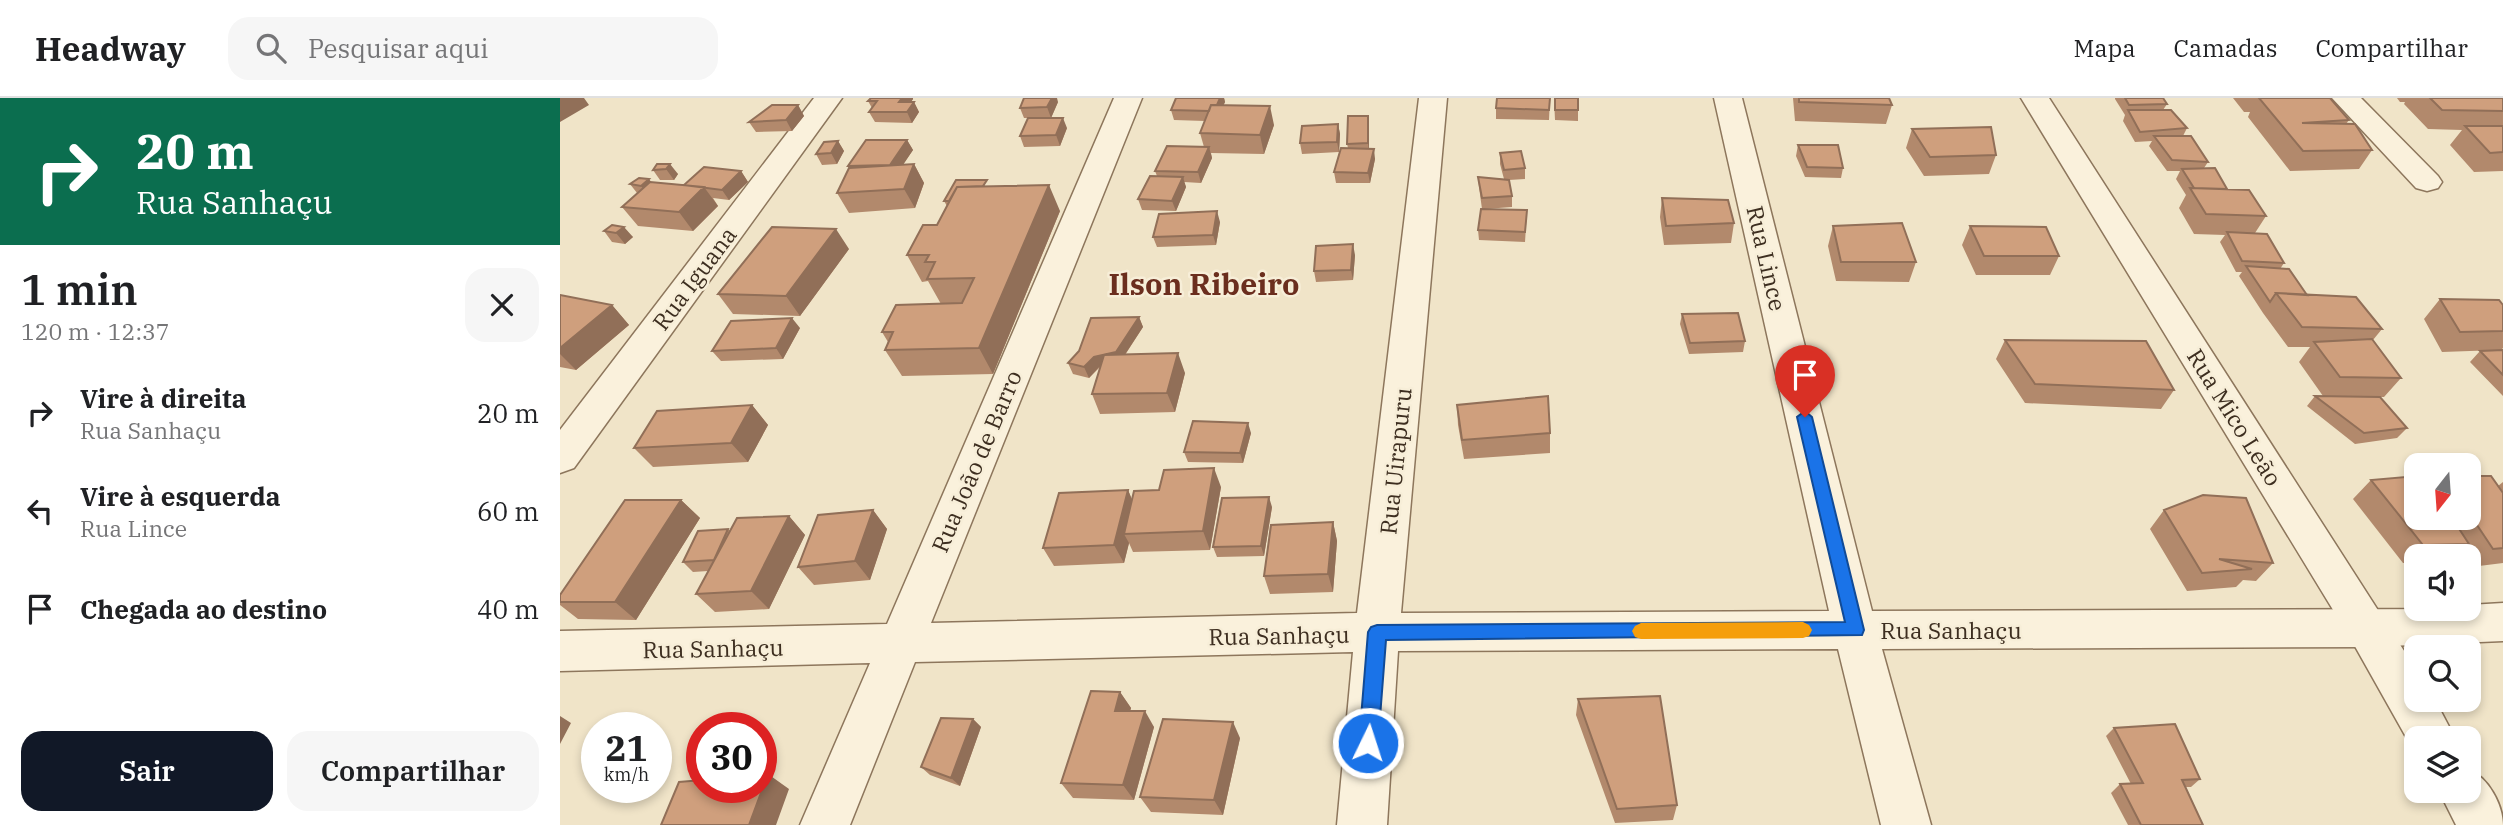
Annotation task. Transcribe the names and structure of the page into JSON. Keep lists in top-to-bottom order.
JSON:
{
  "streets": {
    "street": [
      "Rua Lince",
      "Rua Iguana",
      "Rua Mico Leão",
      "Rua João de Barro",
      "Rua Uirapuru",
      "Rua Sanhaçu"
    ]
  },
  "crossings": [
    ["Rua Lince", "Rua Sanhaçu"],
    ["Rua Mico Leão", "Rua Sanhaçu"],
    ["Rua João de Barro", "Rua Sanhaçu"],
    ["Rua Uirapuru", "Rua Sanhaçu"]
  ],
  "districts": ["Ilson Ribeiro"],
  "north": "bottom",
  "page": {
    "header": "Headway",
    "search": "Pesquisar aqui",
    "nav": ["Mapa", "Camadas", "Compartilhar"],
    "turn": ["20 m", "Rua Sanhaçu"],
    "heading": ["1 min", "120 m · 12:37"],
    "list": [
      {
        "name": "Vire à direita",
        "note": "Rua Sanhaçu",
        "value": "20 m"
      },
      {
        "name": "Vire à esquerda",
        "note": "Rua Lince",
        "value": "60 m"
      },
      {
        "name": "Chegada ao destino",
        "value": "40 m"
      }
    ],
    "speed": "21 km/h",
    "limit": "30",
    "buttons": ["Sair", "Compartilhar"]
  }
}
